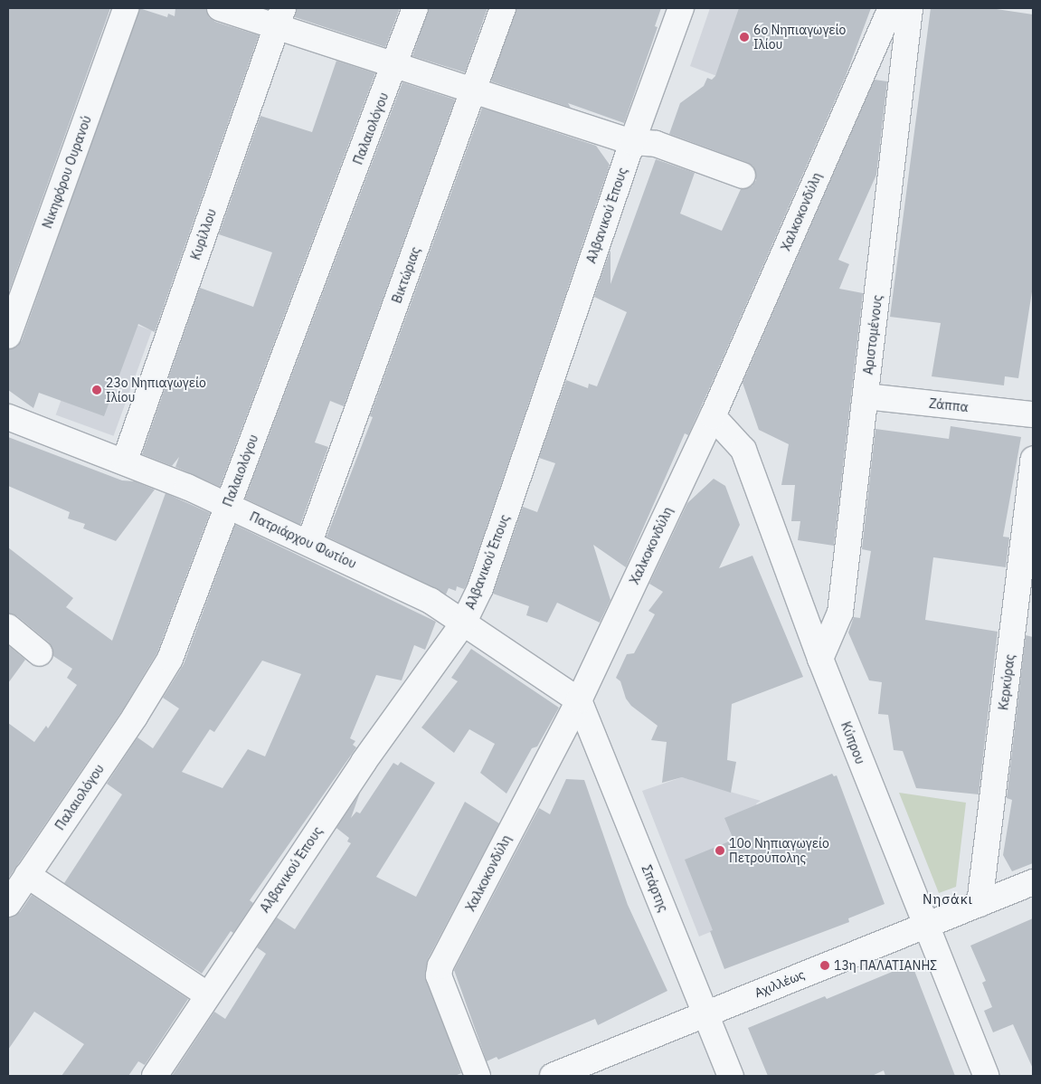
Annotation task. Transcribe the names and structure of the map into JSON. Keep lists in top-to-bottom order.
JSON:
{
  "streets": {
    "street": [
      "Παλαιολόγου",
      "Νικηφόρου Ουρανού",
      "Χαλκοκονδύλη",
      "Αλβανικού Έπους",
      "Κυρίλλου",
      "Βικτώριας",
      "Αριστομένους",
      "Ζάππα",
      "Πατριάρχου Φωτίου",
      "Κερκύρας",
      "Κύπρου",
      "Σπάρτης",
      "Αχιλλέως"
    ]
  },
  "crossings": [
    ["Παλαιολόγου", "Πατριάρχου Φωτίου"],
    ["Χαλκοκονδύλη", "Πατριάρχου Φωτίου"],
    ["Χαλκοκονδύλη", "Κύπρου"],
    ["Χαλκοκονδύλη", "Σπάρτης"],
    ["Αλβανικού Έπους", "Πατριάρχου Φωτίου"],
    ["Κυρίλλου", "Πατριάρχου Φωτίου"],
    ["Βικτώριας", "Πατριάρχου Φωτίου"],
    ["Αριστομένους", "Ζάππα"],
    ["Αριστομένους", "Κύπρου"],
    ["Πατριάρχου Φωτίου", "Σπάρτης"],
    ["Κερκύρας", "Αχιλλέως"],
    ["Κύπρου", "Αχιλλέως"],
    ["Σπάρτης", "Αχιλλέως"]
  ],
  "districts": ["Νησάκι"],
  "places": [
    "6ο Νηπιαγωγείο Ιλίου",
    "23ο Νηπιαγωγείο Ιλίου",
    "10ο Νηπιαγωγείο Πετρούπολης",
    "13η ΠΑΛΑΤΙΑΝΗΣ"
  ]
}
